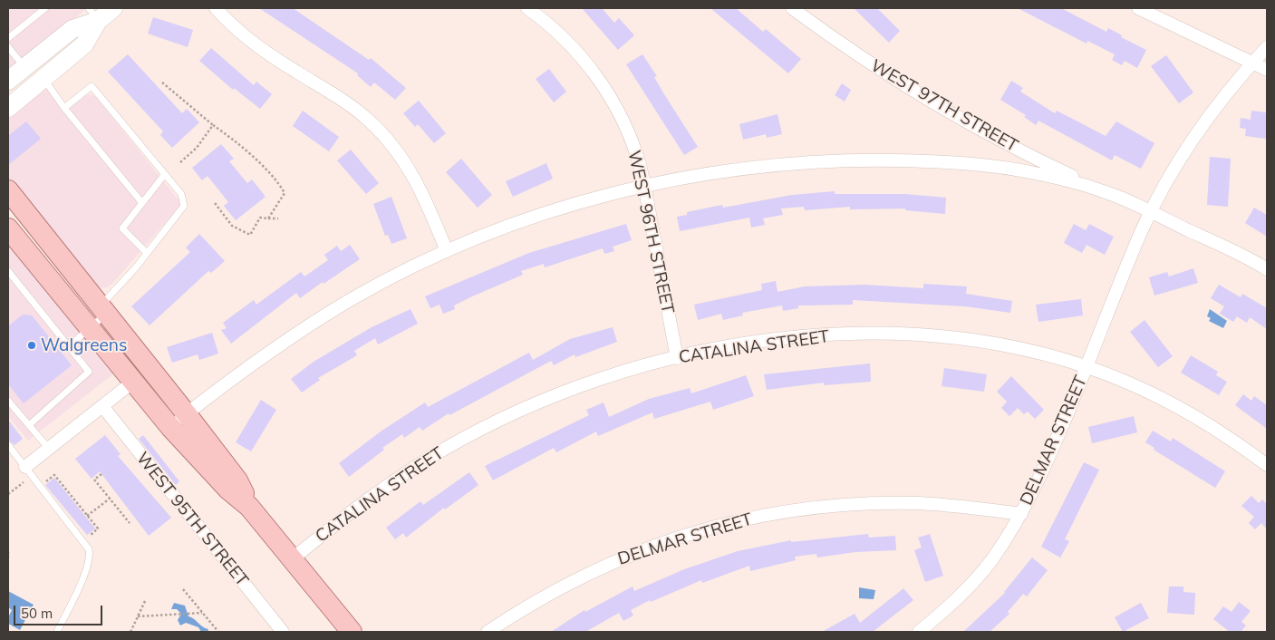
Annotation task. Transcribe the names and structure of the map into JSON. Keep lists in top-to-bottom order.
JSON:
{
  "streets": {
    "street": [
      "WEST 97TH STREET",
      "WEST 96TH STREET",
      "CATALINA STREET",
      "DELMAR STREET",
      "WEST 95TH STREET"
    ]
  },
  "crossings": [
    ["WEST 96TH STREET", "CATALINA STREET"],
    ["CATALINA STREET", "DELMAR STREET"]
  ],
  "places": ["Walgreens"],
  "scale_bar": "50 m"
}
